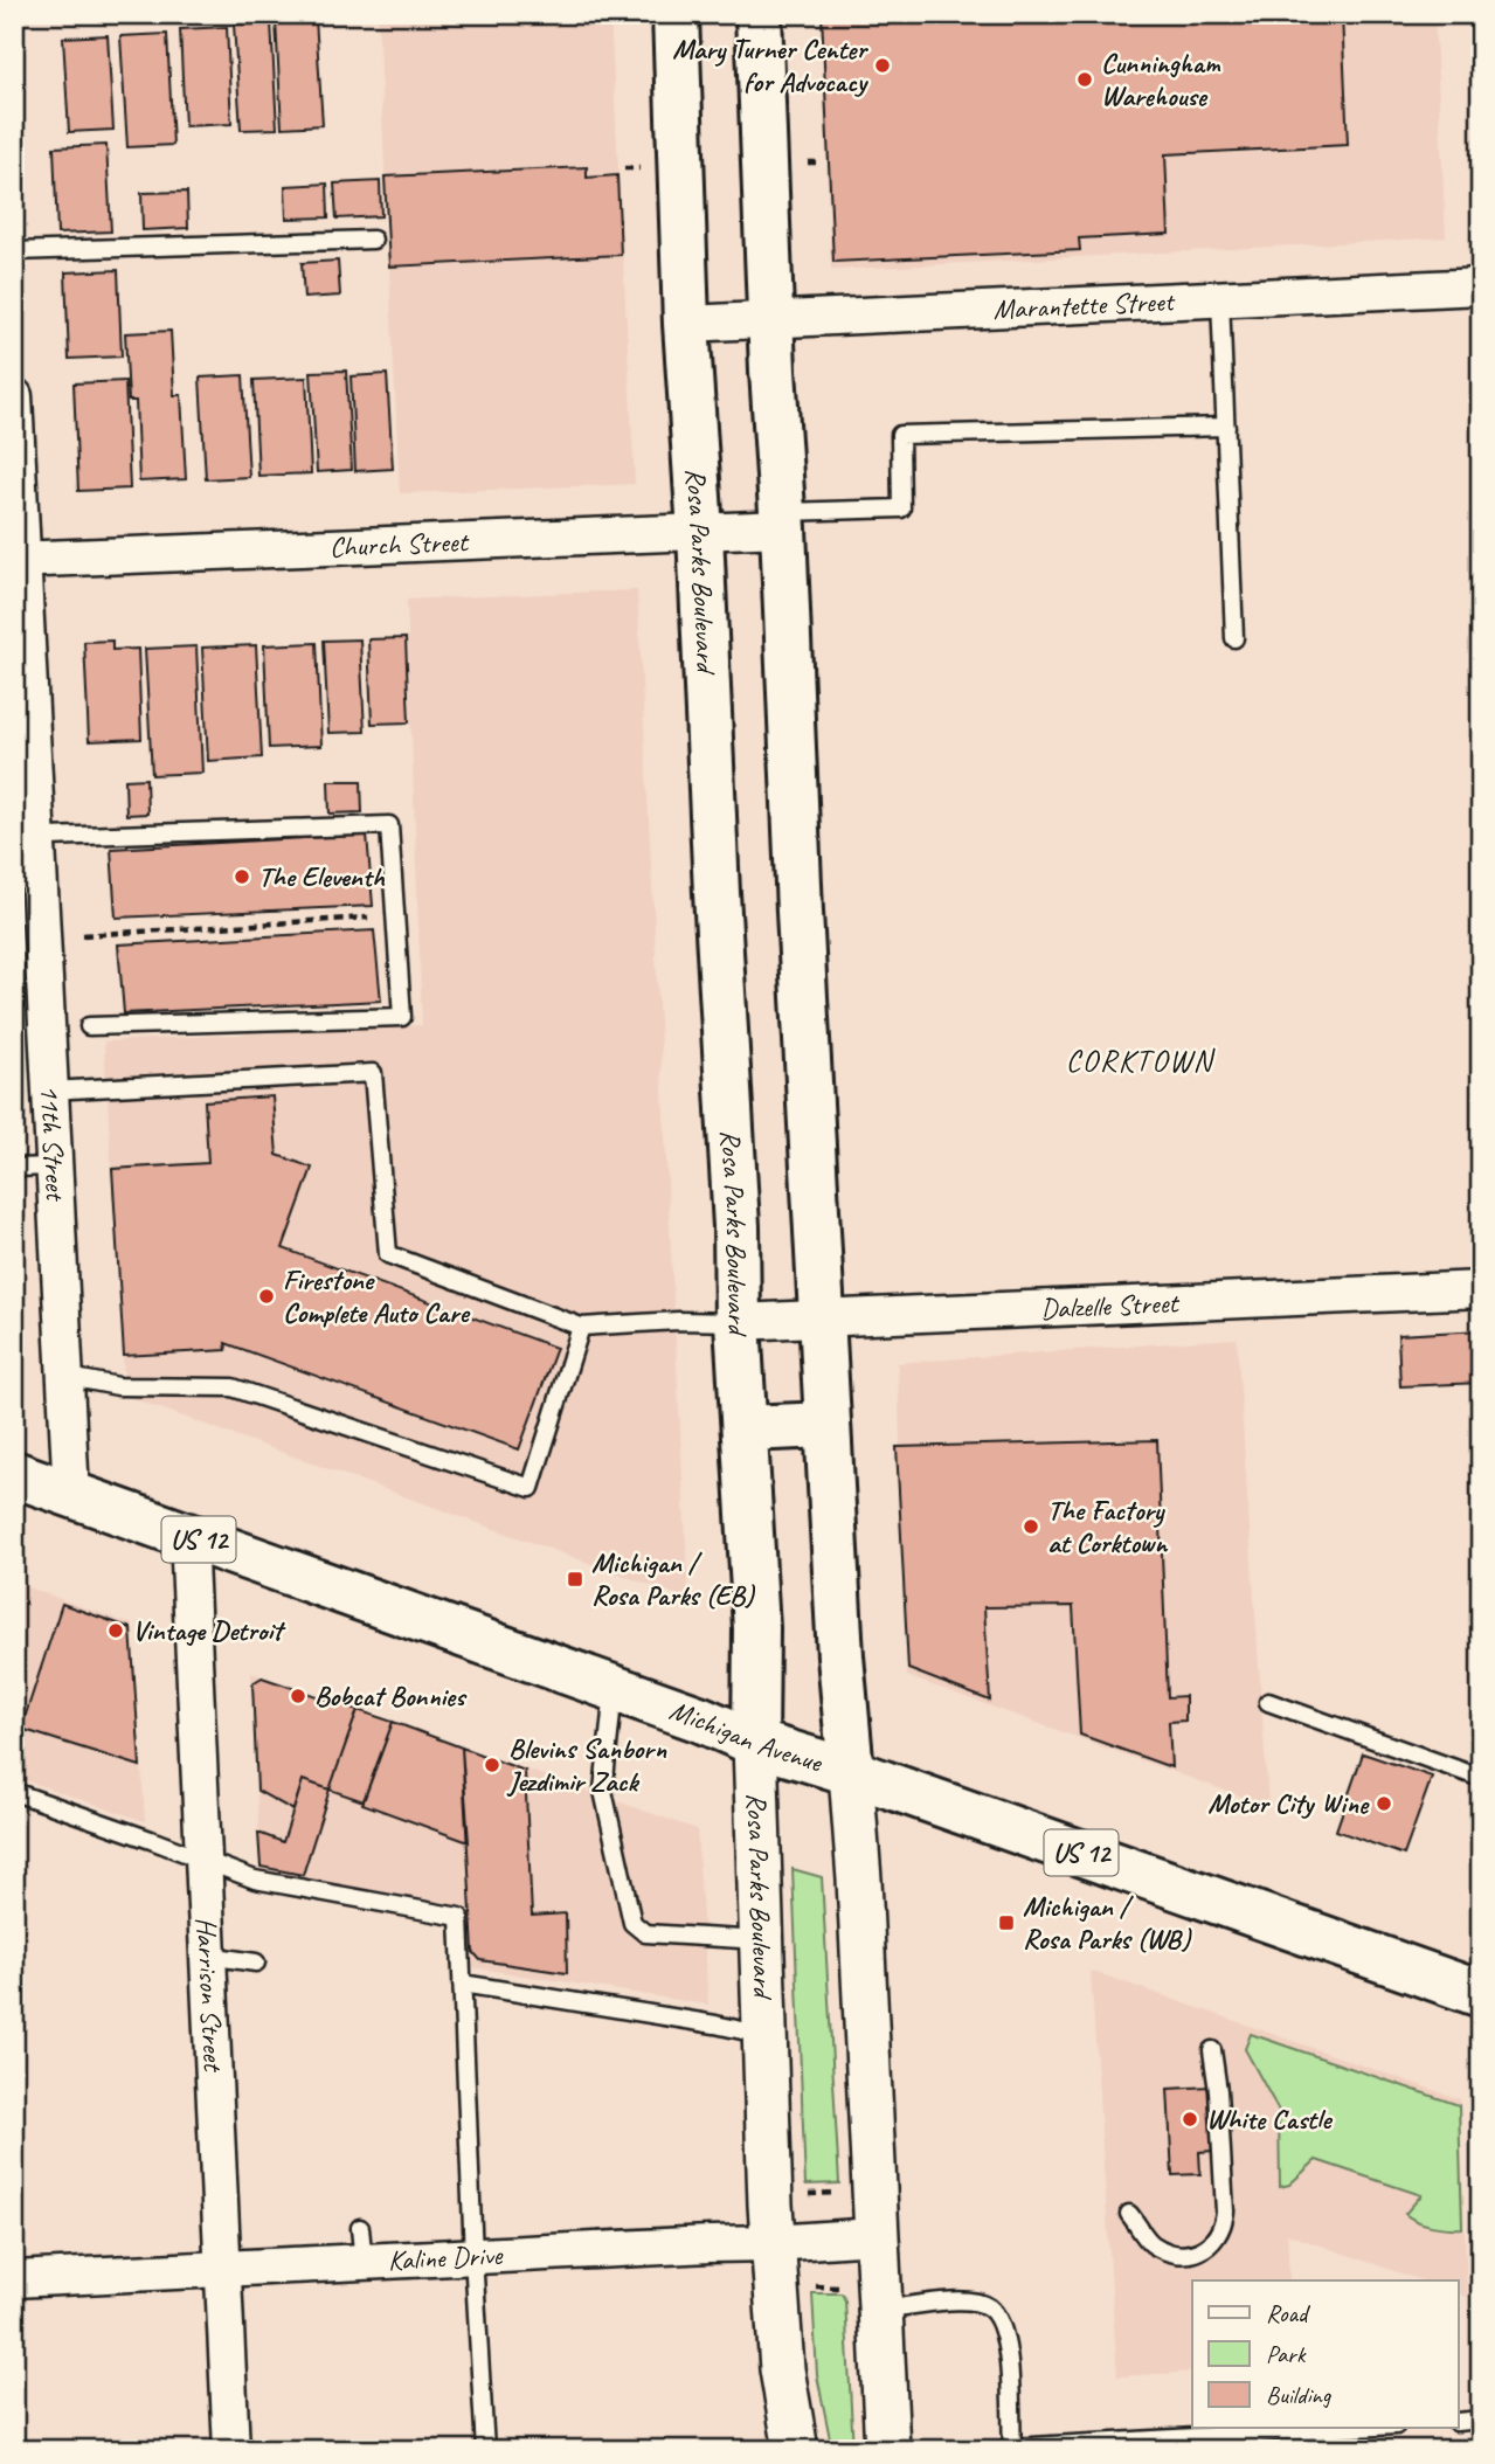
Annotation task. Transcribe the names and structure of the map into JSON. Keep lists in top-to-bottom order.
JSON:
{
  "streets": {
    "main road": ["Rosa Parks Boulevard", "US 12", "Michigan Avenue"],
    "street": [
      "Marantette Street",
      "Church Street",
      "11th Street",
      "Dalzelle Street",
      "Harrison Street",
      "Kaline Drive"
    ]
  },
  "crossings": [
    ["Marantette Street", "Rosa Parks Boulevard"],
    ["Church Street", "Rosa Parks Boulevard"],
    ["Church Street", "11th Street"],
    ["Rosa Parks Boulevard", "Dalzelle Street"],
    ["Rosa Parks Boulevard", "Michigan Avenue"],
    ["Rosa Parks Boulevard", "Kaline Drive"],
    ["11th Street", "Michigan Avenue"],
    ["Michigan Avenue", "Harrison Street"],
    ["Harrison Street", "Kaline Drive"]
  ],
  "districts": ["CORKTOWN"],
  "places": {
    "other": [
      "Mary Turner Center for Advocacy",
      "Cunningham Warehouse",
      "The Eleventh",
      "Firestone Complete Auto Care",
      "The Factory at Corktown",
      "Vintage Detroit",
      "Bobcat Bonnies",
      "Blevins Sanborn Jezdimir Zack",
      "Motor City Wine",
      "White Castle"
    ],
    "transit": ["Michigan / Rosa Parks (EB)", "Michigan / Rosa Parks (WB)"]
  },
  "legend": ["Road", "Park", "Building"]
}
